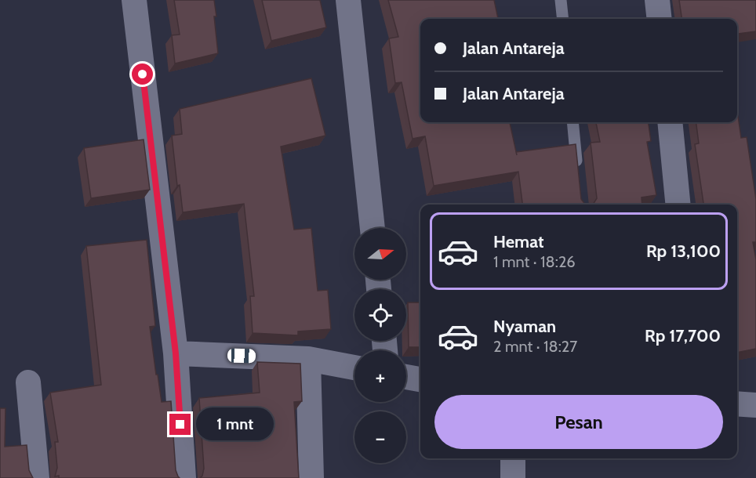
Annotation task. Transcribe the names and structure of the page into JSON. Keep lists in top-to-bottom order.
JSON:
{
  "north": "right",
  "page": {
    "banner": ["Jalan Antareja", "Jalan Antareja"],
    "list": [
      {
        "name": "Hemat",
        "note": "1 mnt · 18:26",
        "value": "Rp 13,100"
      },
      {
        "name": "Nyaman",
        "note": "2 mnt · 18:27",
        "value": "Rp 17,700"
      }
    ],
    "map_buttons": ["+", "−"],
    "buttons": "Pesan",
    "bubble": "1 mnt"
  }
}
